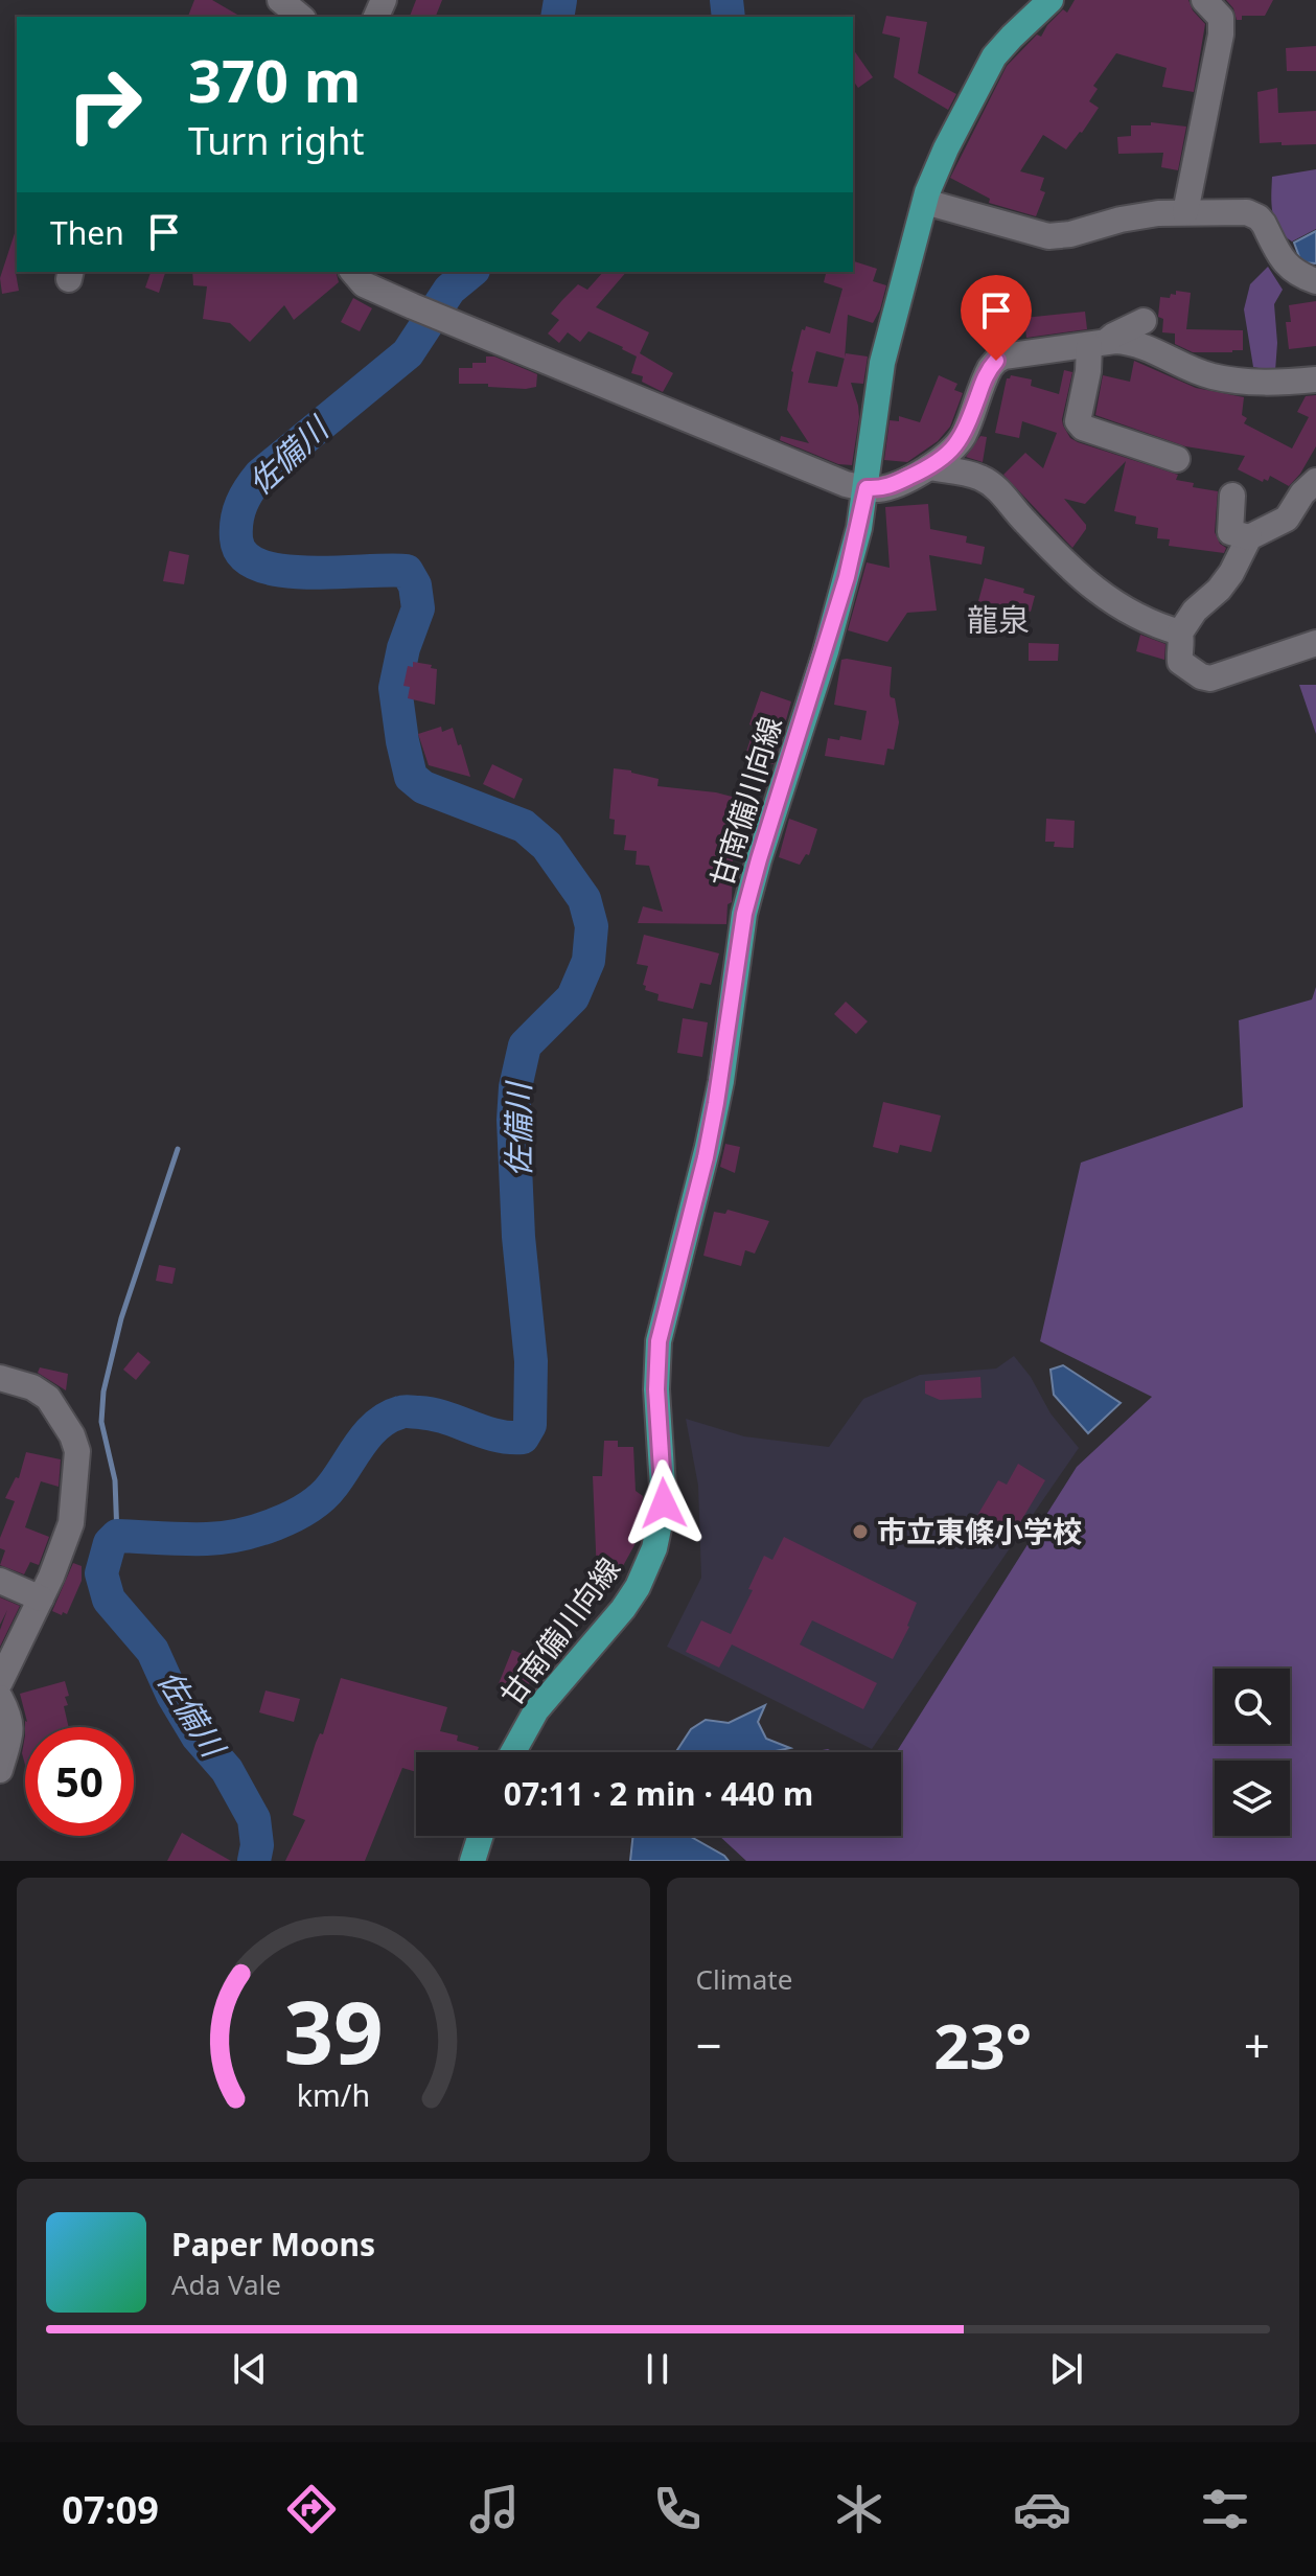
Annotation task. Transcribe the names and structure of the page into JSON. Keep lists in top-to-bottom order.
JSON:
{
  "streets": {
    "main road": ["甘南備川向線"]
  },
  "districts": ["龍泉"],
  "water": ["佐備川"],
  "places": ["市立東條小学校"],
  "page": {
    "turn": ["370 m", "Turn right"],
    "then": "Then",
    "limit": "50",
    "trip": "07:11 · 2 min · 440 m",
    "tile": "Climate",
    "heat": ["−", "23°", "+"],
    "song": ["Paper Moons", "Ada Vale"],
    "tabs": "07:09",
    "gauge": ["39", "km/h"]
  }
}
